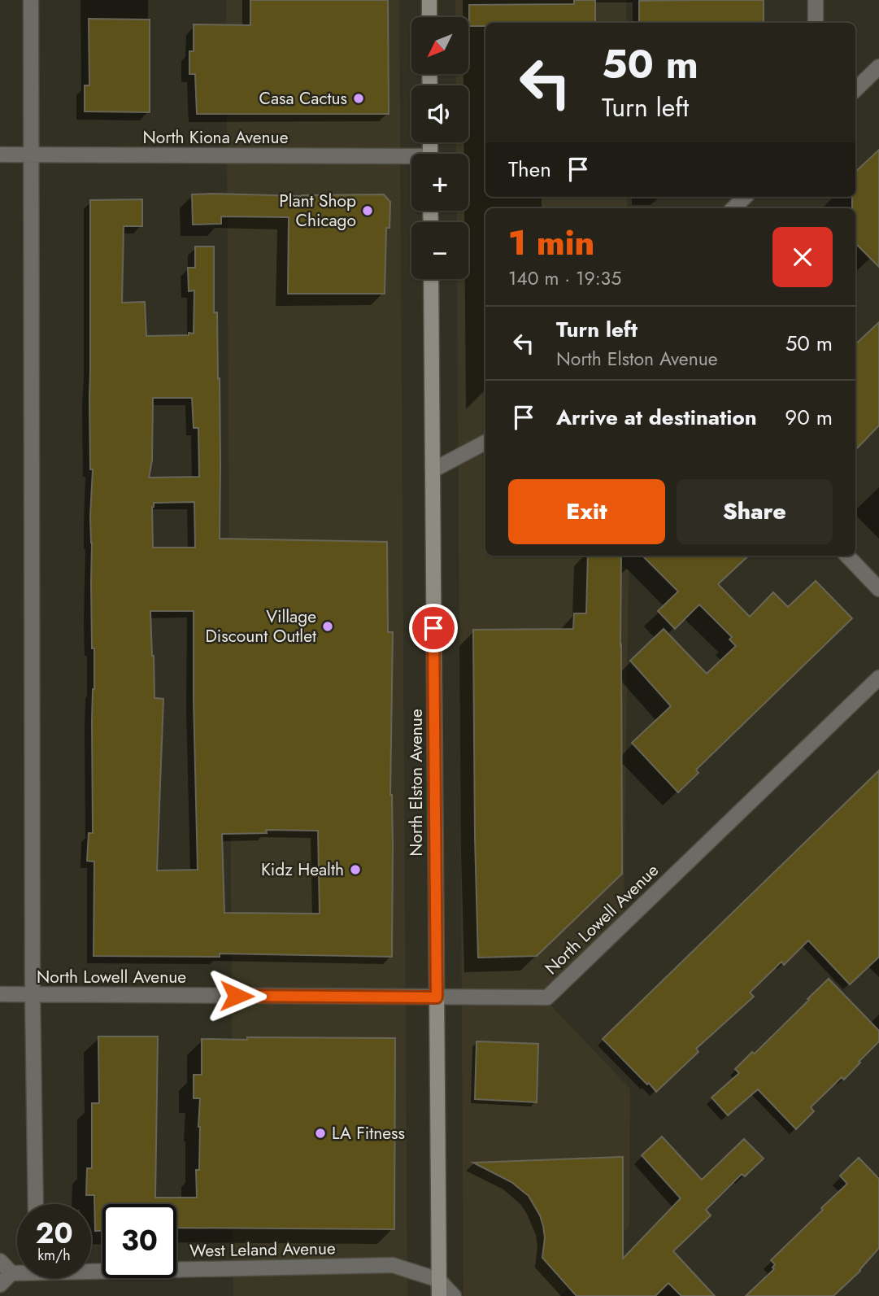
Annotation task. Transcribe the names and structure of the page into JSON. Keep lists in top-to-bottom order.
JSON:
{
  "streets": {
    "main road": ["North Elston Avenue"],
    "street": ["North Kiona Avenue", "North Lowell Avenue", "West Leland Avenue"]
  },
  "crossings": [
    ["North Elston Avenue", "North Lowell Avenue"],
    ["North Elston Avenue", "West Leland Avenue"]
  ],
  "places": [
    "Casa Cactus",
    "Plant Shop Chicago",
    "Village Discount Outlet",
    "Kidz Health",
    "LA Fitness"
  ],
  "north": "bottom left",
  "page": {
    "map_buttons": ["+", "−"],
    "turn": ["50 m", "Turn left"],
    "then": "Then",
    "heading": ["1 min", "140 m · 19:35"],
    "list": [
      {
        "name": "Turn left",
        "note": "North Elston Avenue",
        "value": "50 m"
      },
      {
        "name": "Arrive at destination",
        "value": "90 m"
      }
    ],
    "buttons": ["Exit", "Share"],
    "speed": "20 km/h",
    "limit": "30"
  }
}
